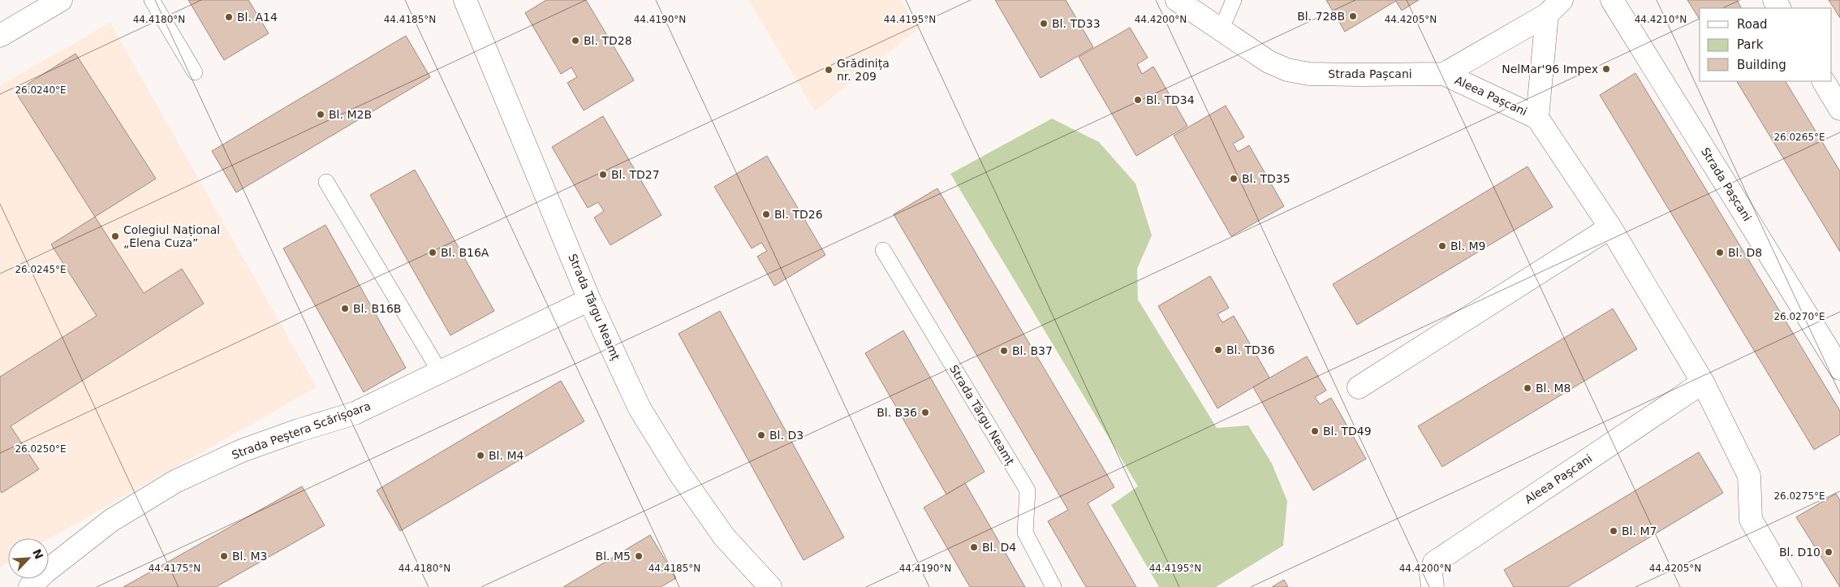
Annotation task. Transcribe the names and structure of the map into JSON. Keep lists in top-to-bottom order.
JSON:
{
  "streets": {
    "street": [
      "Strada Pașcani",
      "Aleea Pașcani",
      "Strada Târgu Neamț",
      "Strada Peștera Scărișoara"
    ]
  },
  "crossings": [
    ["Strada Pașcani", "Aleea Pașcani"],
    ["Strada Târgu Neamț", "Strada Peștera Scărișoara"]
  ],
  "places": [
    "Bl. 728B",
    "Bl. A14",
    "Bl. TD33",
    "Bl. TD28",
    "NelMar'96 Impex",
    "Grădinița nr. 209",
    "Bl. TD34",
    "Bl. M2B",
    "Bl. TD27",
    "Bl. TD35",
    "Bl. TD26",
    "Colegiul Național „Elena Cuza”",
    "Bl. M9",
    "Bl. B16A",
    "Bl. D8",
    "Bl. B16B",
    "Bl. TD36",
    "Bl. B37",
    "Bl. M8",
    "Bl. B36",
    "Bl. TD49",
    "Bl. D3",
    "Bl. M4",
    "Bl. M7",
    "Bl. D4",
    "Bl. D10",
    "Bl. M3",
    "Bl. M5"
  ],
  "legend": ["Road", "Park", "Building"],
  "north": "top right",
  "coordinates": [
    "44.4180°N",
    "44.4185°N",
    "44.4190°N",
    "44.4195°N",
    "44.4200°N",
    "44.4205°N",
    "44.4210°N",
    "26.0240°E",
    "26.0265°E",
    "26.0245°E",
    "26.0270°E",
    "26.0250°E",
    "26.0275°E",
    "44.4175°N"
  ]
}
